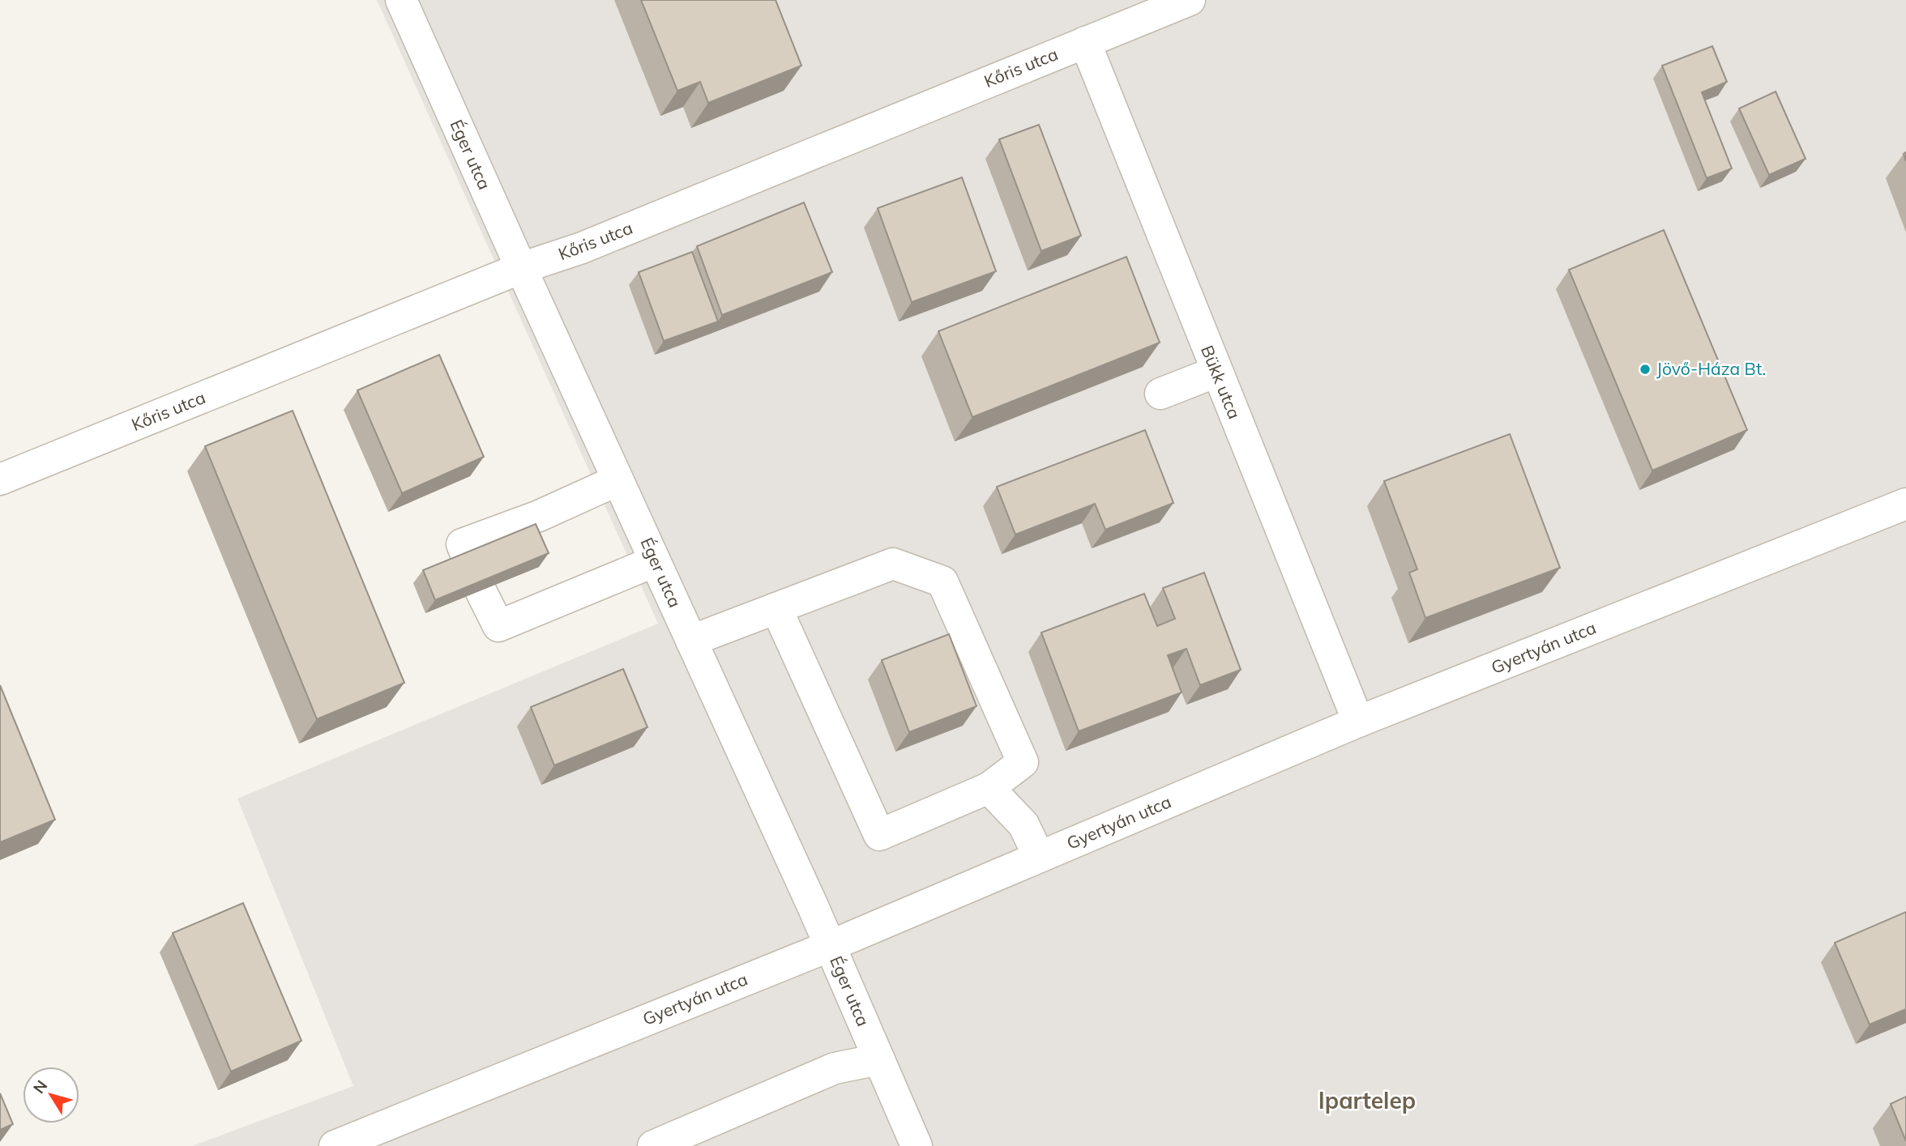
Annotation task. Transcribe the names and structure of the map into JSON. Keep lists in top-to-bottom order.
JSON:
{
  "streets": {
    "street": [
      "Kőris utca",
      "Éger utca",
      "Bükk utca",
      "Gyertyán utca"
    ]
  },
  "crossings": [
    ["Kőris utca", "Éger utca"],
    ["Kőris utca", "Bükk utca"],
    ["Éger utca", "Gyertyán utca"],
    ["Bükk utca", "Gyertyán utca"]
  ],
  "districts": ["Ipartelep"],
  "places": ["Jövő-Háza Bt."],
  "north": "top left"
}
